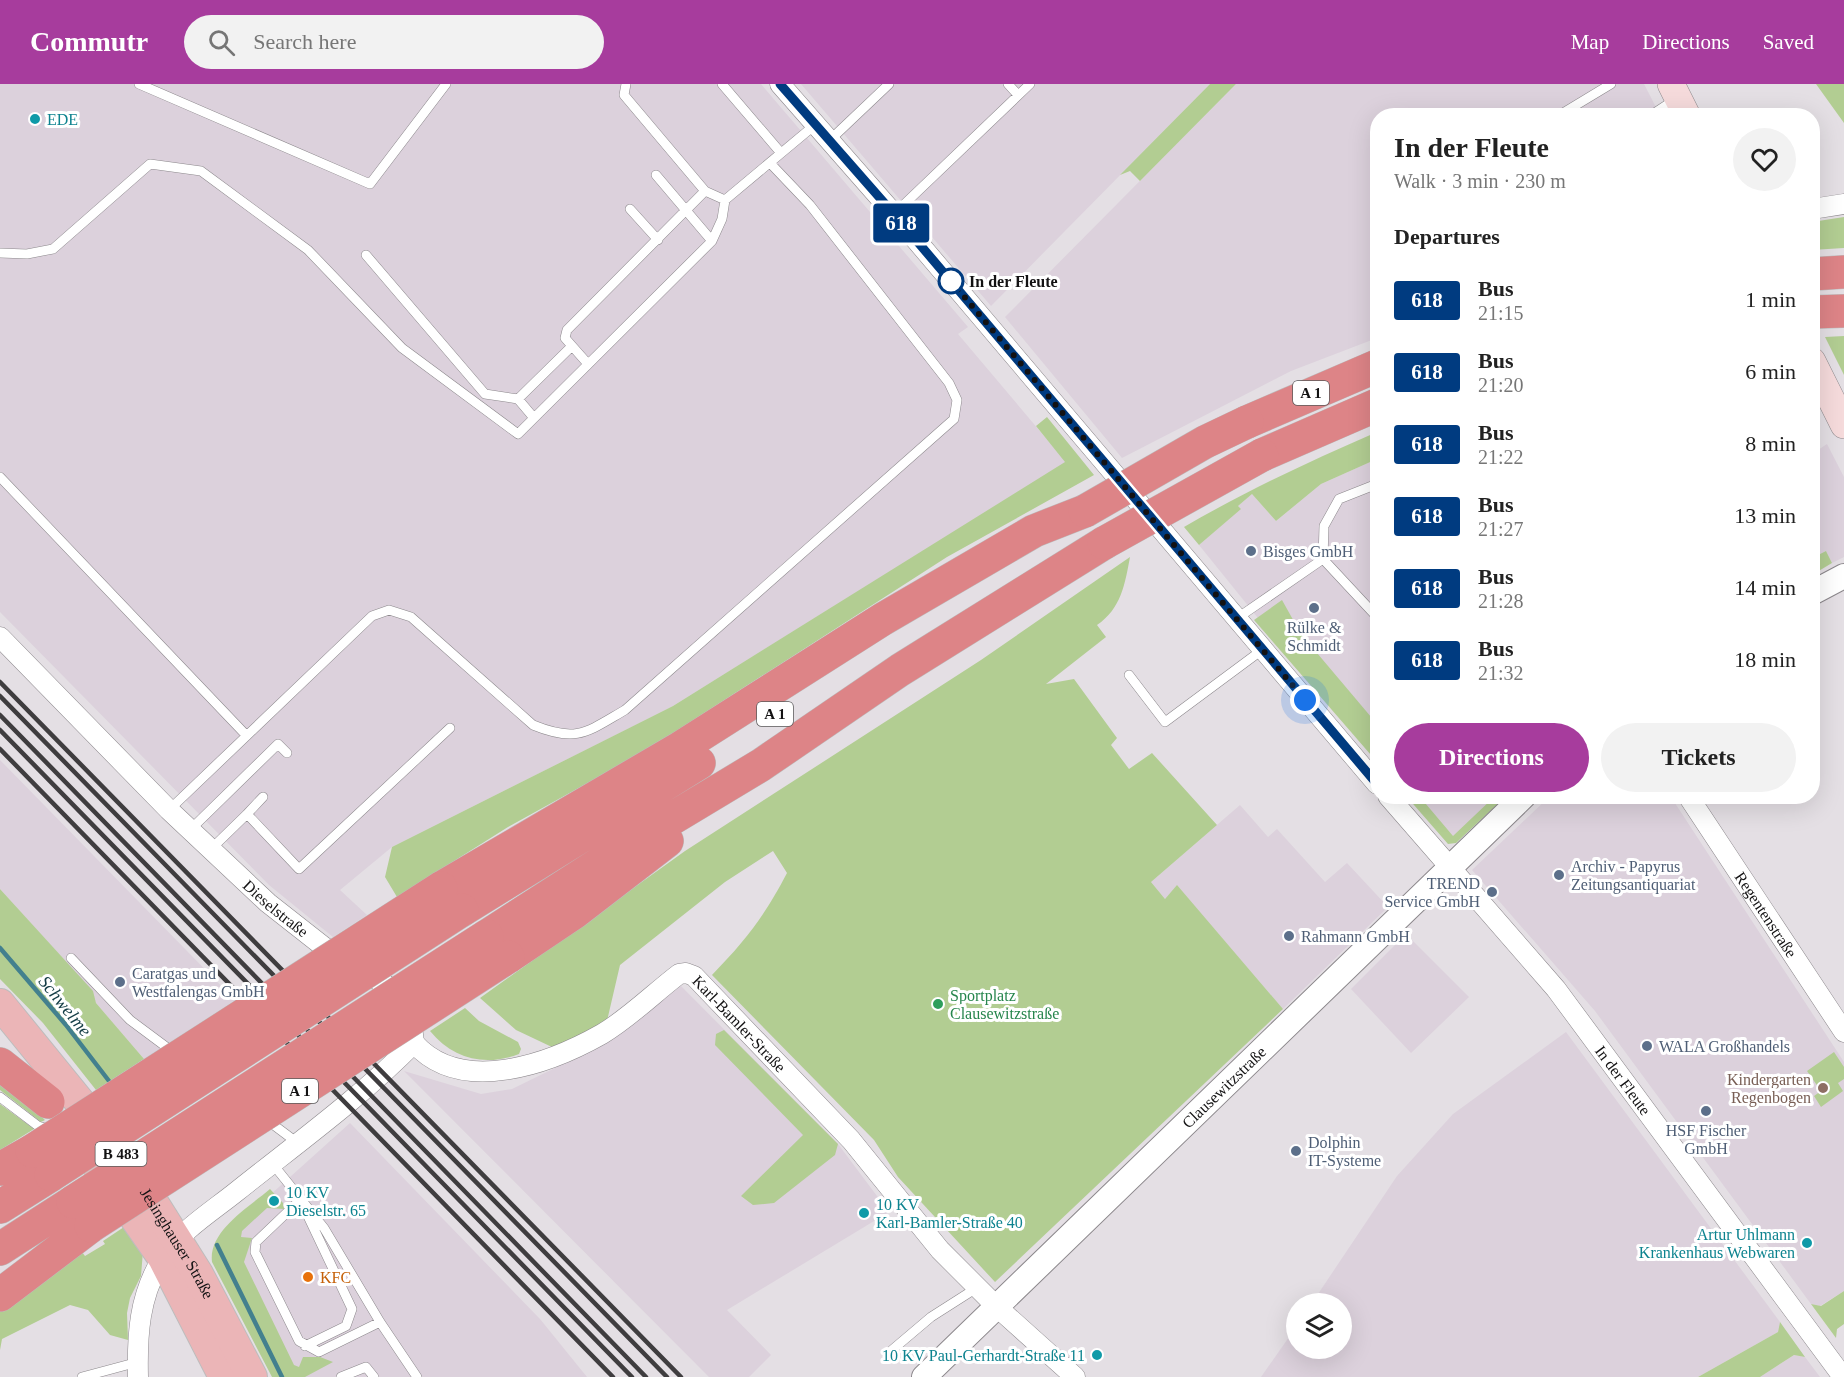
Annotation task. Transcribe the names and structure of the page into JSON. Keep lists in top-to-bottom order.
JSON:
{
  "streets": {
    "highway": ["A 1"],
    "main road": ["B 483", "Jesinghauser Straße"],
    "street": [
      "Dieselstraße",
      "Regentenstraße",
      "Karl-Bamler-Straße",
      "In der Fleute",
      "Clausewitzstraße"
    ]
  },
  "crossings": [
    ["Dieselstraße", "Karl-Bamler-Straße"],
    ["Karl-Bamler-Straße", "Clausewitzstraße"],
    ["In der Fleute", "Clausewitzstraße"]
  ],
  "water": ["Schwelme"],
  "places": [
    "EDE",
    "In der Fleute",
    "Bisges GmbH",
    "Rülke & Schmidt",
    "Archiv - Papyrus Zeitungsantiquariat",
    "TREND Service GmbH",
    "Rahmann GmbH",
    "Caratgas und Westfalengas GmbH",
    "Sportplatz Clausewitzstraße",
    "WALA Großhandels",
    "Kindergarten Regenbogen",
    "HSF Fischer GmbH",
    "Dolphin IT-Systeme",
    "10 KV Dieselstr. 65",
    "10 KV Karl-Bamler-Straße 40",
    "Artur Uhlmann Krankenhaus Webwaren",
    "KFC",
    "10 KV Paul-Gerhardt-Straße 11"
  ],
  "lines": ["bus line 618"],
  "page": {
    "header": "Commutr",
    "search": "Search here",
    "nav": ["Map", "Directions", "Saved"],
    "on_map": "618",
    "heading": [
      ["In der Fleute", "Walk · 3 min · 230 m"],
      "Departures"
    ],
    "list": [
      {
        "mark": "618",
        "name": "Bus",
        "note": "21:15",
        "value": "1 min"
      },
      {
        "mark": "618",
        "name": "Bus",
        "note": "21:20",
        "value": "6 min"
      },
      {
        "mark": "618",
        "name": "Bus",
        "note": "21:22",
        "value": "8 min"
      },
      {
        "mark": "618",
        "name": "Bus",
        "note": "21:27",
        "value": "13 min"
      },
      {
        "mark": "618",
        "name": "Bus",
        "note": "21:28",
        "value": "14 min"
      },
      {
        "mark": "618",
        "name": "Bus",
        "note": "21:32",
        "value": "18 min"
      }
    ],
    "buttons": ["Directions", "Tickets"]
  }
}
